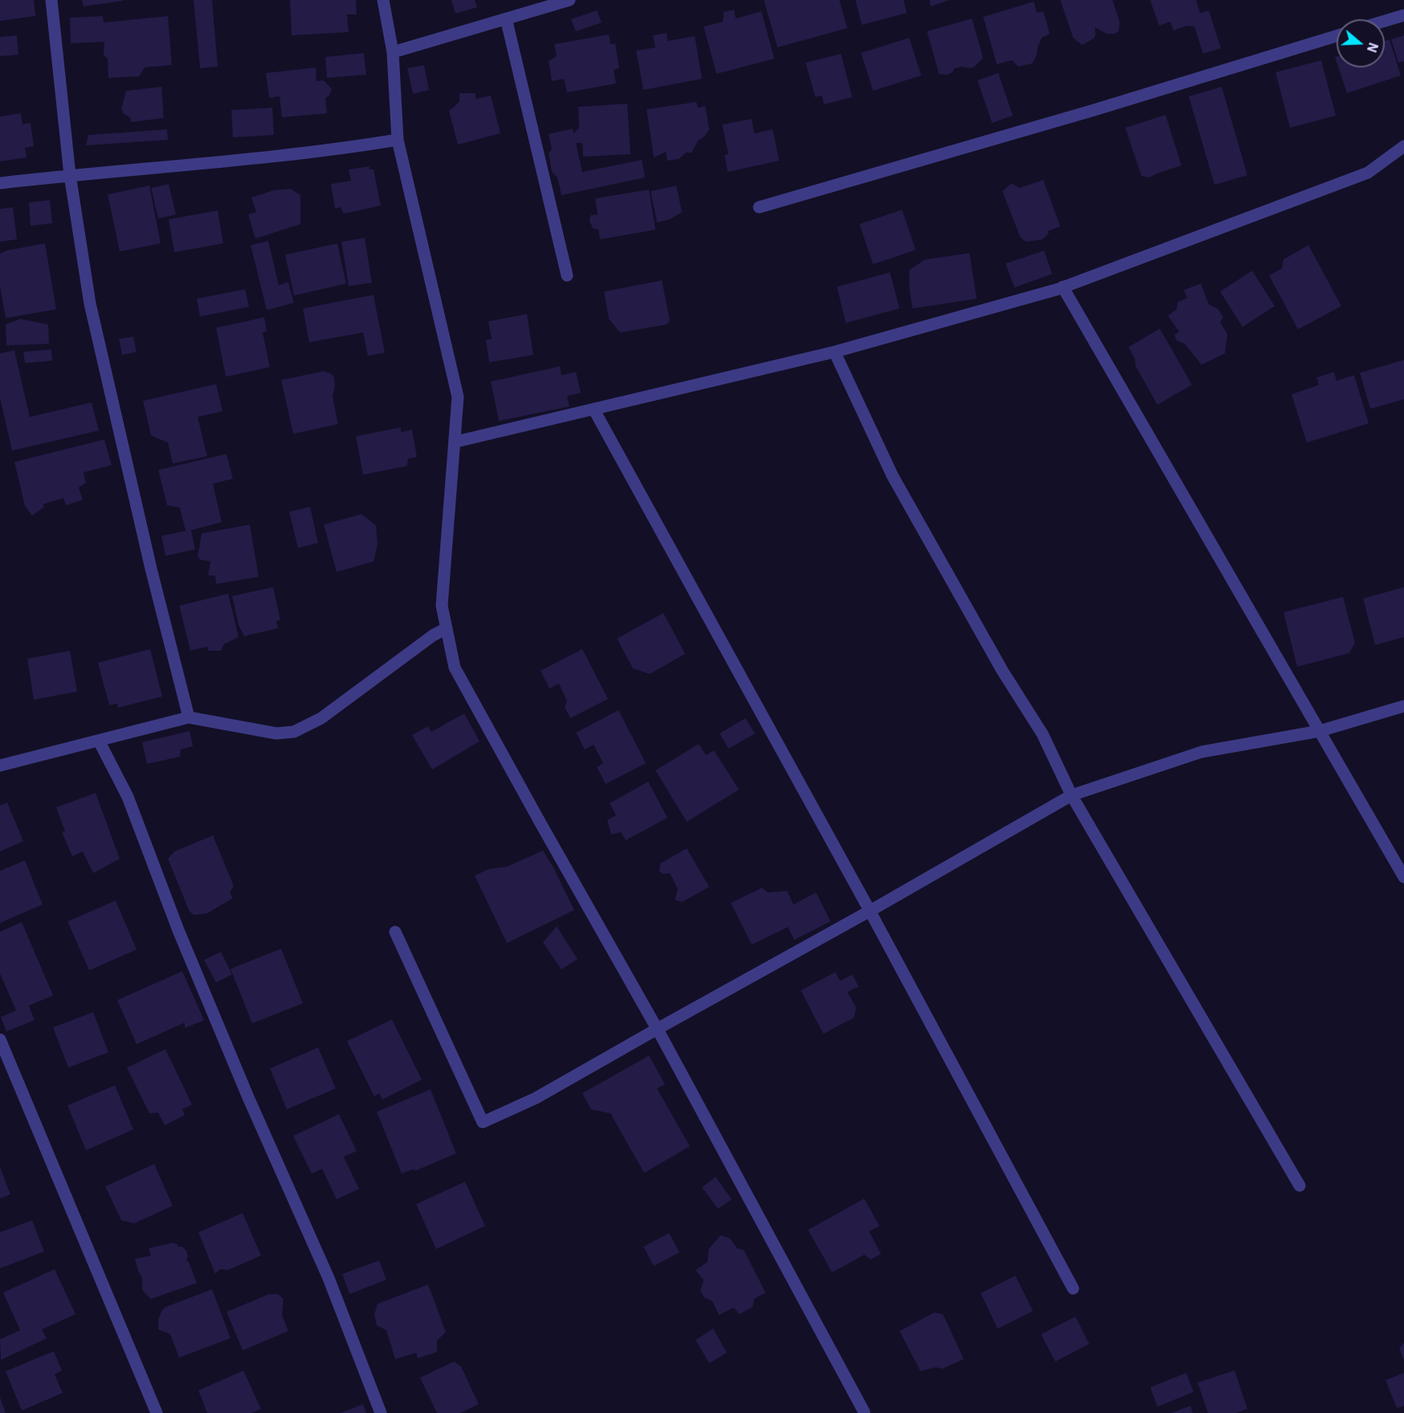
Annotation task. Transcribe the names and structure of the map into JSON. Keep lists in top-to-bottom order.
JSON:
{
  "north": "right"
}
